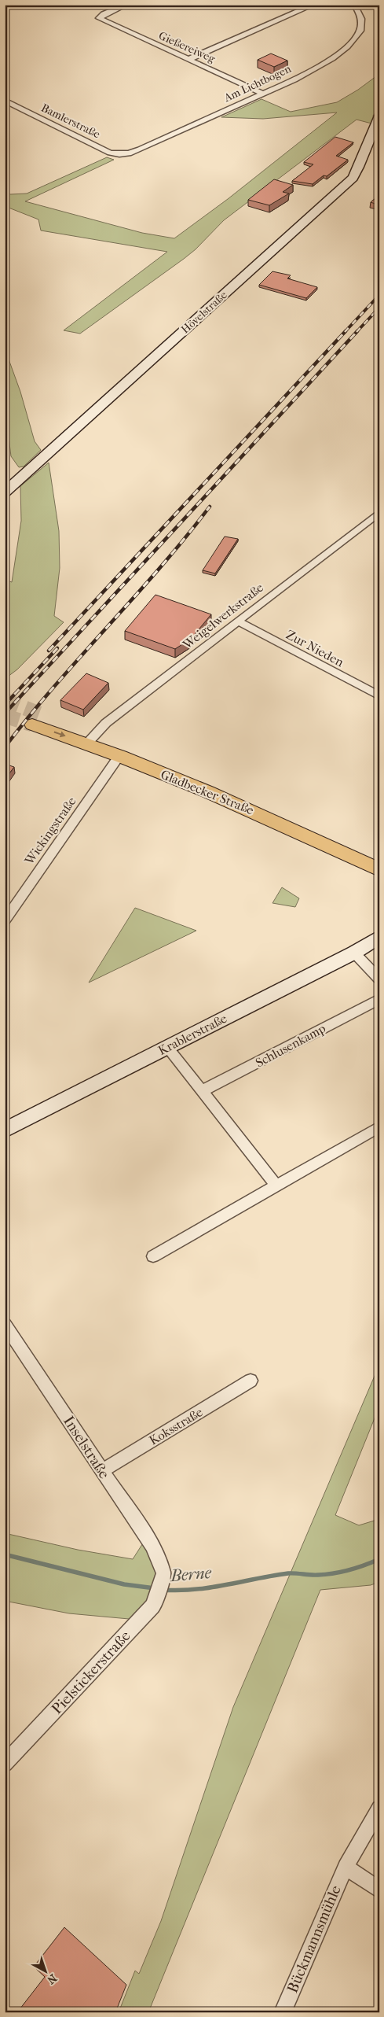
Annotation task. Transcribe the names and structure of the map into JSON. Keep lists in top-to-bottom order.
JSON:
{
  "streets": {
    "main road": ["Hövelstraße", "Gladbecker Straße", "Krablerstraße"],
    "street": [
      "Gießereiweg",
      "Am Lichtbogen",
      "Bamlerstraße",
      "Weigelwerkstraße",
      "Zur Nieden",
      "Wickingstraße",
      "Schlusenkamp",
      "Koksstraße",
      "Inselstraße",
      "Pielstickerstraße",
      "Bückmannsmühle"
    ]
  },
  "crossings": [
    ["Gießereiweg", "Am Lichtbogen"],
    ["Am Lichtbogen", "Bamlerstraße"],
    ["Weigelwerkstraße", "Zur Nieden"],
    ["Weigelwerkstraße", "Gladbecker Straße"],
    ["Gladbecker Straße", "Wickingstraße"],
    ["Koksstraße", "Inselstraße"],
    ["Inselstraße", "Pielstickerstraße"]
  ],
  "water": ["Berne"],
  "north": "bottom right"
}
